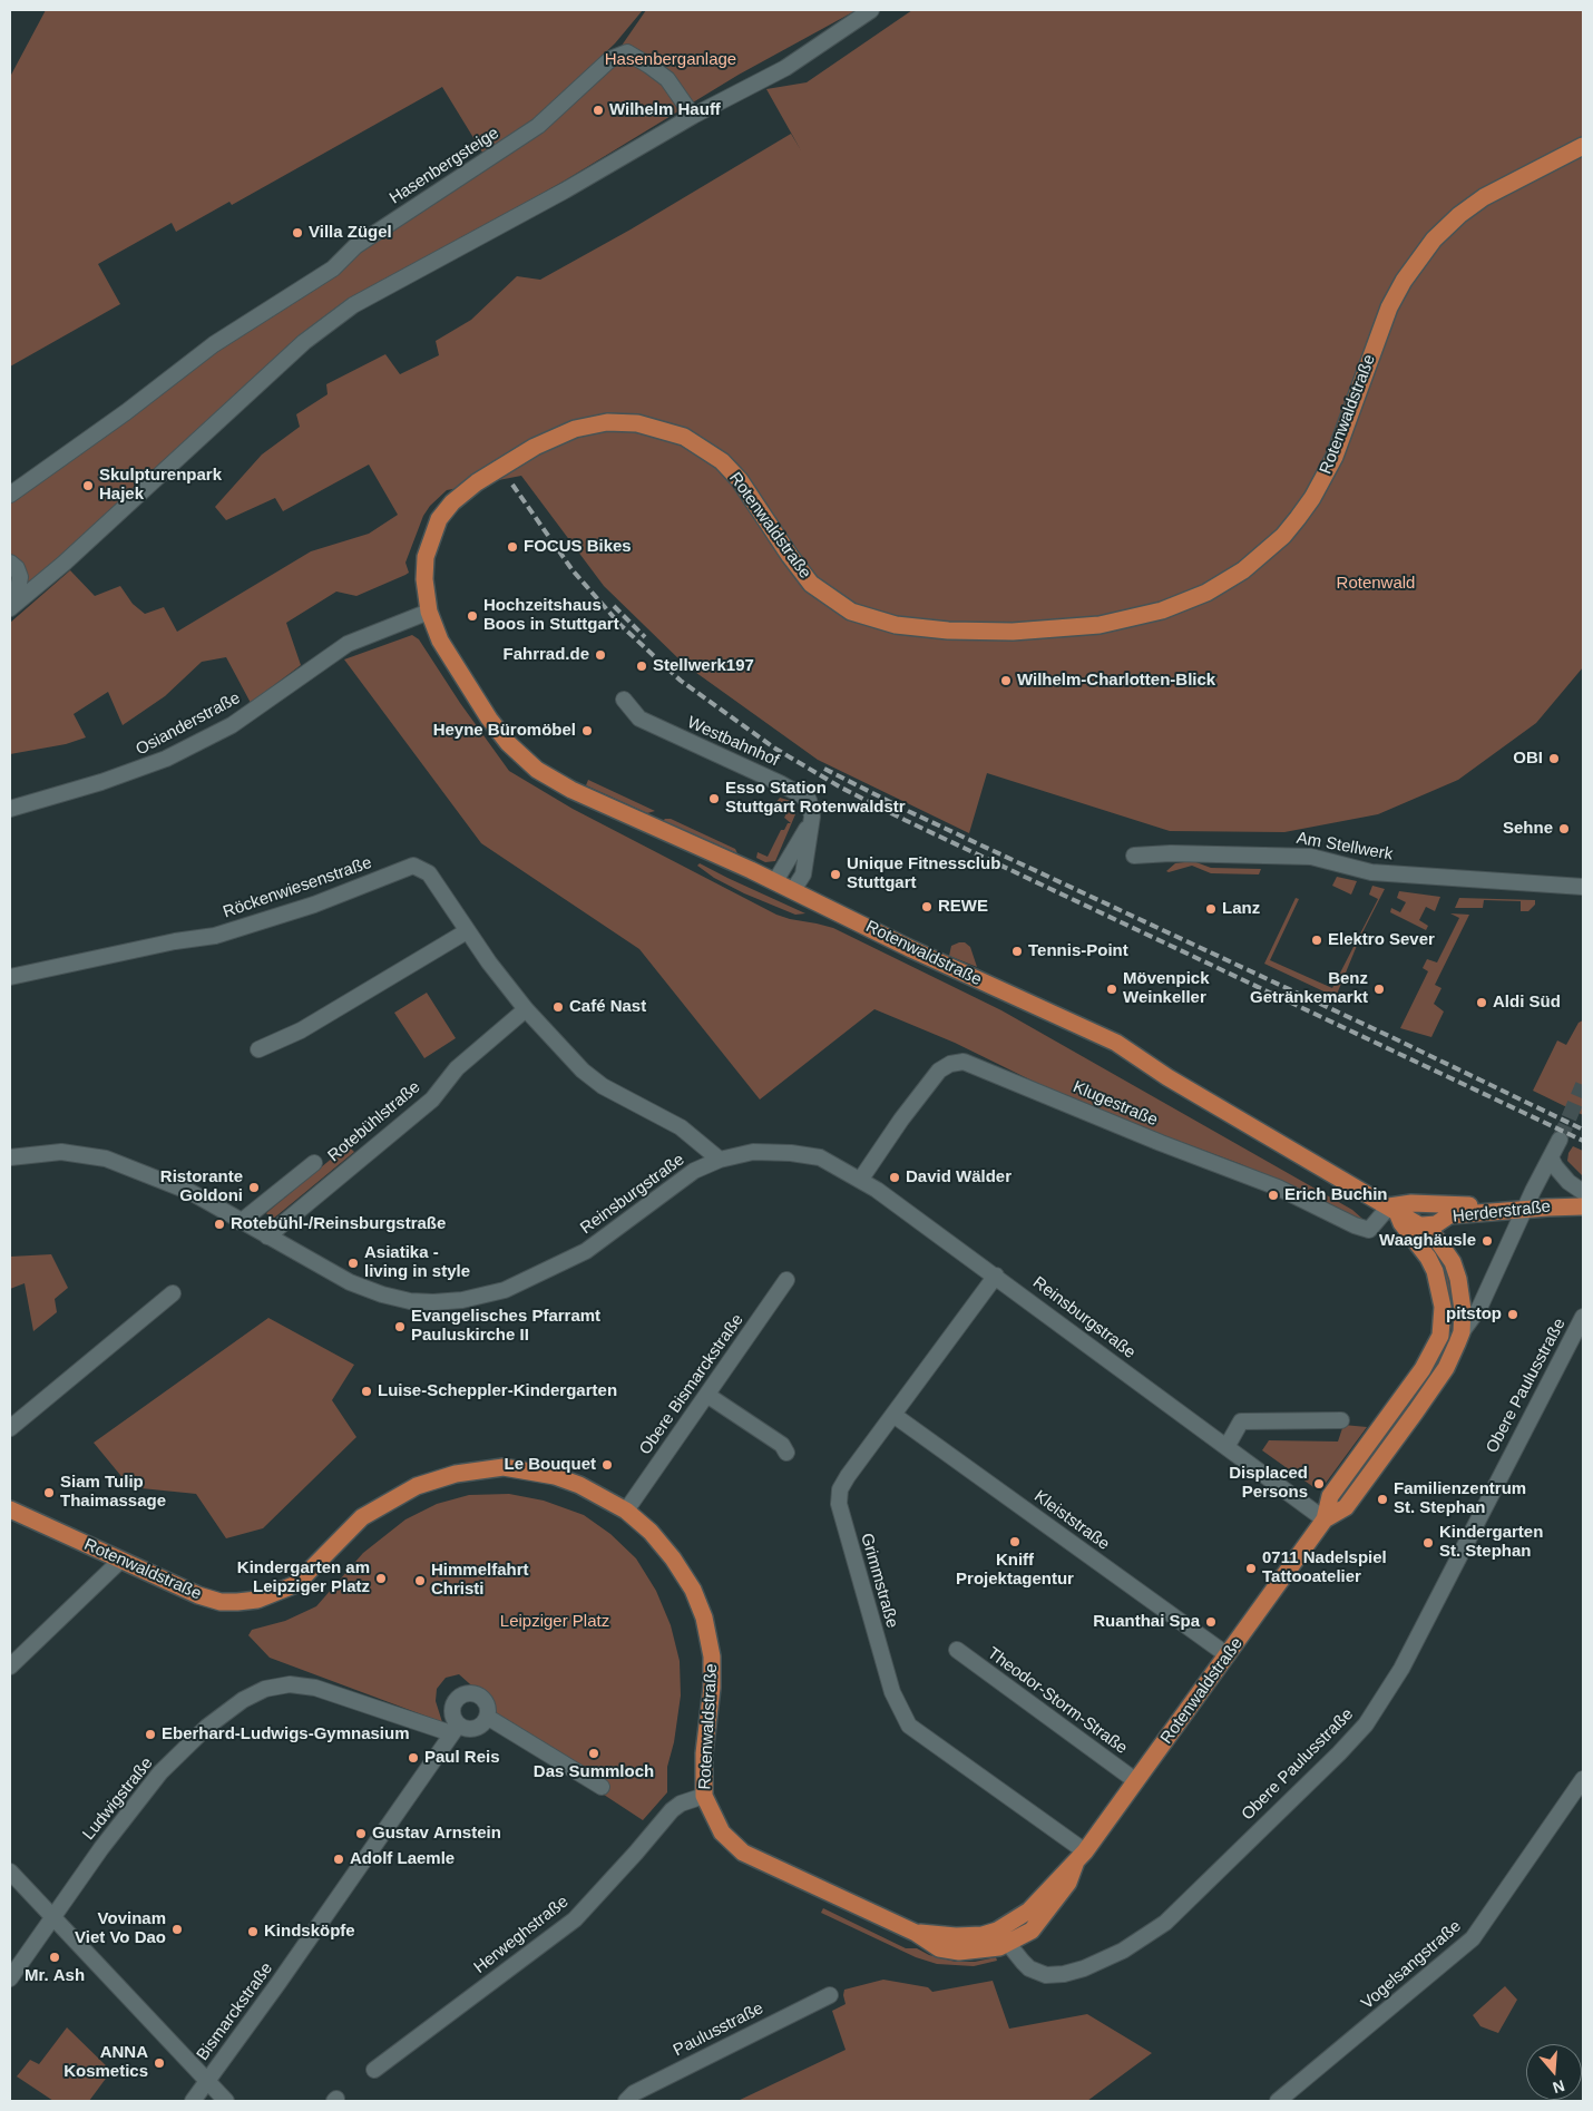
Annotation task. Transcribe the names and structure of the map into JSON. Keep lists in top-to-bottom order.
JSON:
{
  "streets": {
    "main road": ["Rotenwaldstraße", "Herderstraße"],
    "street": [
      "Hasenbergsteige",
      "Osianderstraße",
      "Westbahnhof",
      "Am Stellwerk",
      "Röckenwiesenstraße",
      "Klugestraße",
      "Rotebühlstraße",
      "Reinsburgstraße",
      "Obere Bismarckstraße",
      "Obere Paulusstraße",
      "Kleiststraße",
      "Grimmstraße",
      "Theodor-Storm-Straße",
      "Ludwigstraße",
      "Herweghstraße",
      "Vogelsangstraße",
      "Bismarckstraße",
      "Paulusstraße"
    ]
  },
  "crossings": [
    ["Rotenwaldstraße", "Osianderstraße"],
    ["Rotenwaldstraße", "Westbahnhof"],
    ["Rotenwaldstraße", "Klugestraße"],
    ["Rotenwaldstraße", "Reinsburgstraße"],
    ["Rotenwaldstraße", "Herderstraße"],
    ["Rotenwaldstraße", "Obere Bismarckstraße"],
    ["Rotenwaldstraße", "Obere Paulusstraße"],
    ["Rotenwaldstraße", "Kleiststraße"],
    ["Rotenwaldstraße", "Grimmstraße"],
    ["Rotenwaldstraße", "Theodor-Storm-Straße"],
    ["Rotenwaldstraße", "Herweghstraße"],
    ["Röckenwiesenstraße", "Rotebühlstraße"],
    ["Röckenwiesenstraße", "Reinsburgstraße"],
    ["Klugestraße", "Reinsburgstraße"],
    ["Rotebühlstraße", "Reinsburgstraße"],
    ["Reinsburgstraße", "Grimmstraße"],
    ["Kleiststraße", "Grimmstraße"],
    ["Ludwigstraße", "Bismarckstraße"]
  ],
  "parks": ["Hasenberganlage", "Rotenwald", "Leipziger Platz"],
  "places": [
    "Wilhelm Hauff",
    "Villa Zügel",
    "Skulpturenpark Hajek",
    "FOCUS Bikes",
    "Hochzeitshaus Boos in Stuttgart",
    "Fahrrad.de",
    "Stellwerk197",
    "Wilhelm-Charlotten-Blick",
    "Heyne Büromöbel",
    "OBI",
    "Esso Station Stuttgart Rotenwaldstr",
    "Sehne",
    "Unique Fitnessclub Stuttgart",
    "REWE",
    "Lanz",
    "Elektro Sever",
    "Tennis-Point",
    "Mövenpick Weinkeller",
    "Benz Getränkemarkt",
    "Aldi Süd",
    "Café Nast",
    "David Wälder",
    "Ristorante Goldoni",
    "Erich Buchin",
    "Rotebühl-/Reinsburgstraße",
    "Waaghäusle",
    "Asiatika - living in style",
    "pitstop",
    "Evangelisches Pfarramt Pauluskirche II",
    "Luise-Scheppler-Kindergarten",
    "Le Bouquet",
    "Displaced Persons",
    "Siam Tulip Thaimassage",
    "Familienzentrum St. Stephan",
    "Kniff Projektagentur",
    "Kindergarten St. Stephan",
    "0711 Nadelspiel Tattooatelier",
    "Kindergarten am Leipziger Platz",
    "Himmelfahrt Christi",
    "Ruanthai Spa",
    "Eberhard-Ludwigs-Gymnasium",
    "Das Summloch",
    "Paul Reis",
    "Gustav Arnstein",
    "Adolf Laemle",
    "Vovinam Viet Vo Dao",
    "Kindsköpfe",
    "Mr. Ash",
    "ANNA Kosmetics"
  ],
  "north": "bottom"
}
